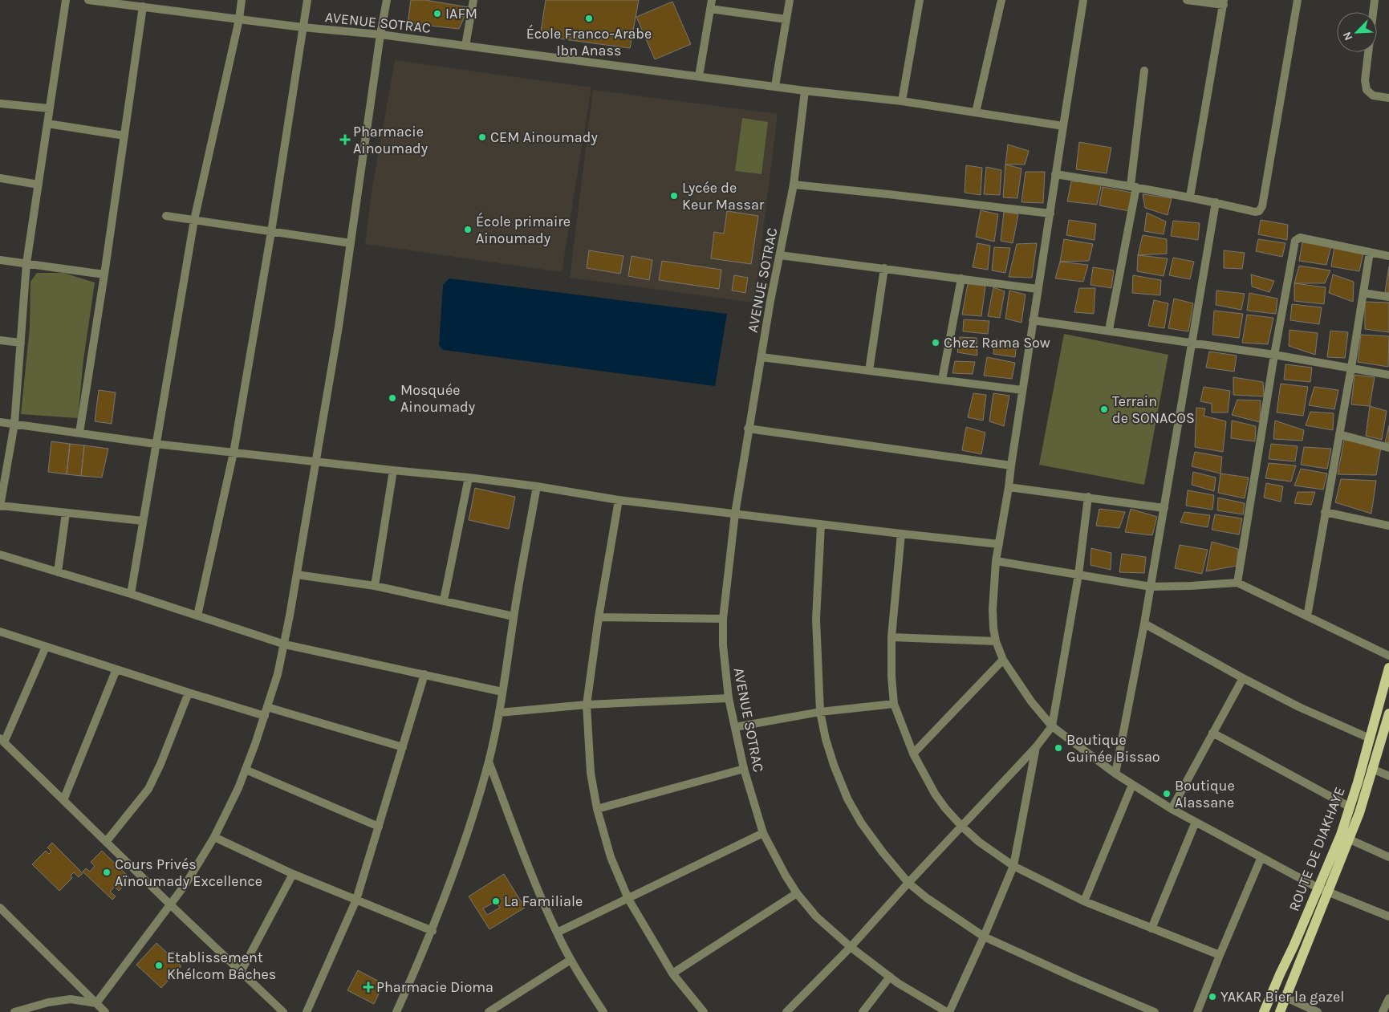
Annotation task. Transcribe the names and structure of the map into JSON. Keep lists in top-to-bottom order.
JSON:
{
  "streets": {
    "main road": ["ROUTE DE DIAKHAYE"],
    "street": ["AVENUE SOTRAC"]
  },
  "places": {
    "other": [
      "IAFM",
      "École Franco-Arabe Ibn Anass",
      "CEM Ainoumady",
      "Lycée de Keur Massar",
      "École primaire Ainoumady",
      "Chez. Rama Sow",
      "Mosquée Ainoumady",
      "Terrain de SONACOS",
      "Boutique Guinée Bissao",
      "Boutique Alassane",
      "Cours Privés Aïnoumady Excellence",
      "La Familiale",
      "Etablissement Khélcom Bâches",
      "YAKAR Bier la gazel"
    ],
    "health": ["Pharmacie Ainoumady", "Pharmacie Dioma"]
  },
  "north": "bottom left"
}
